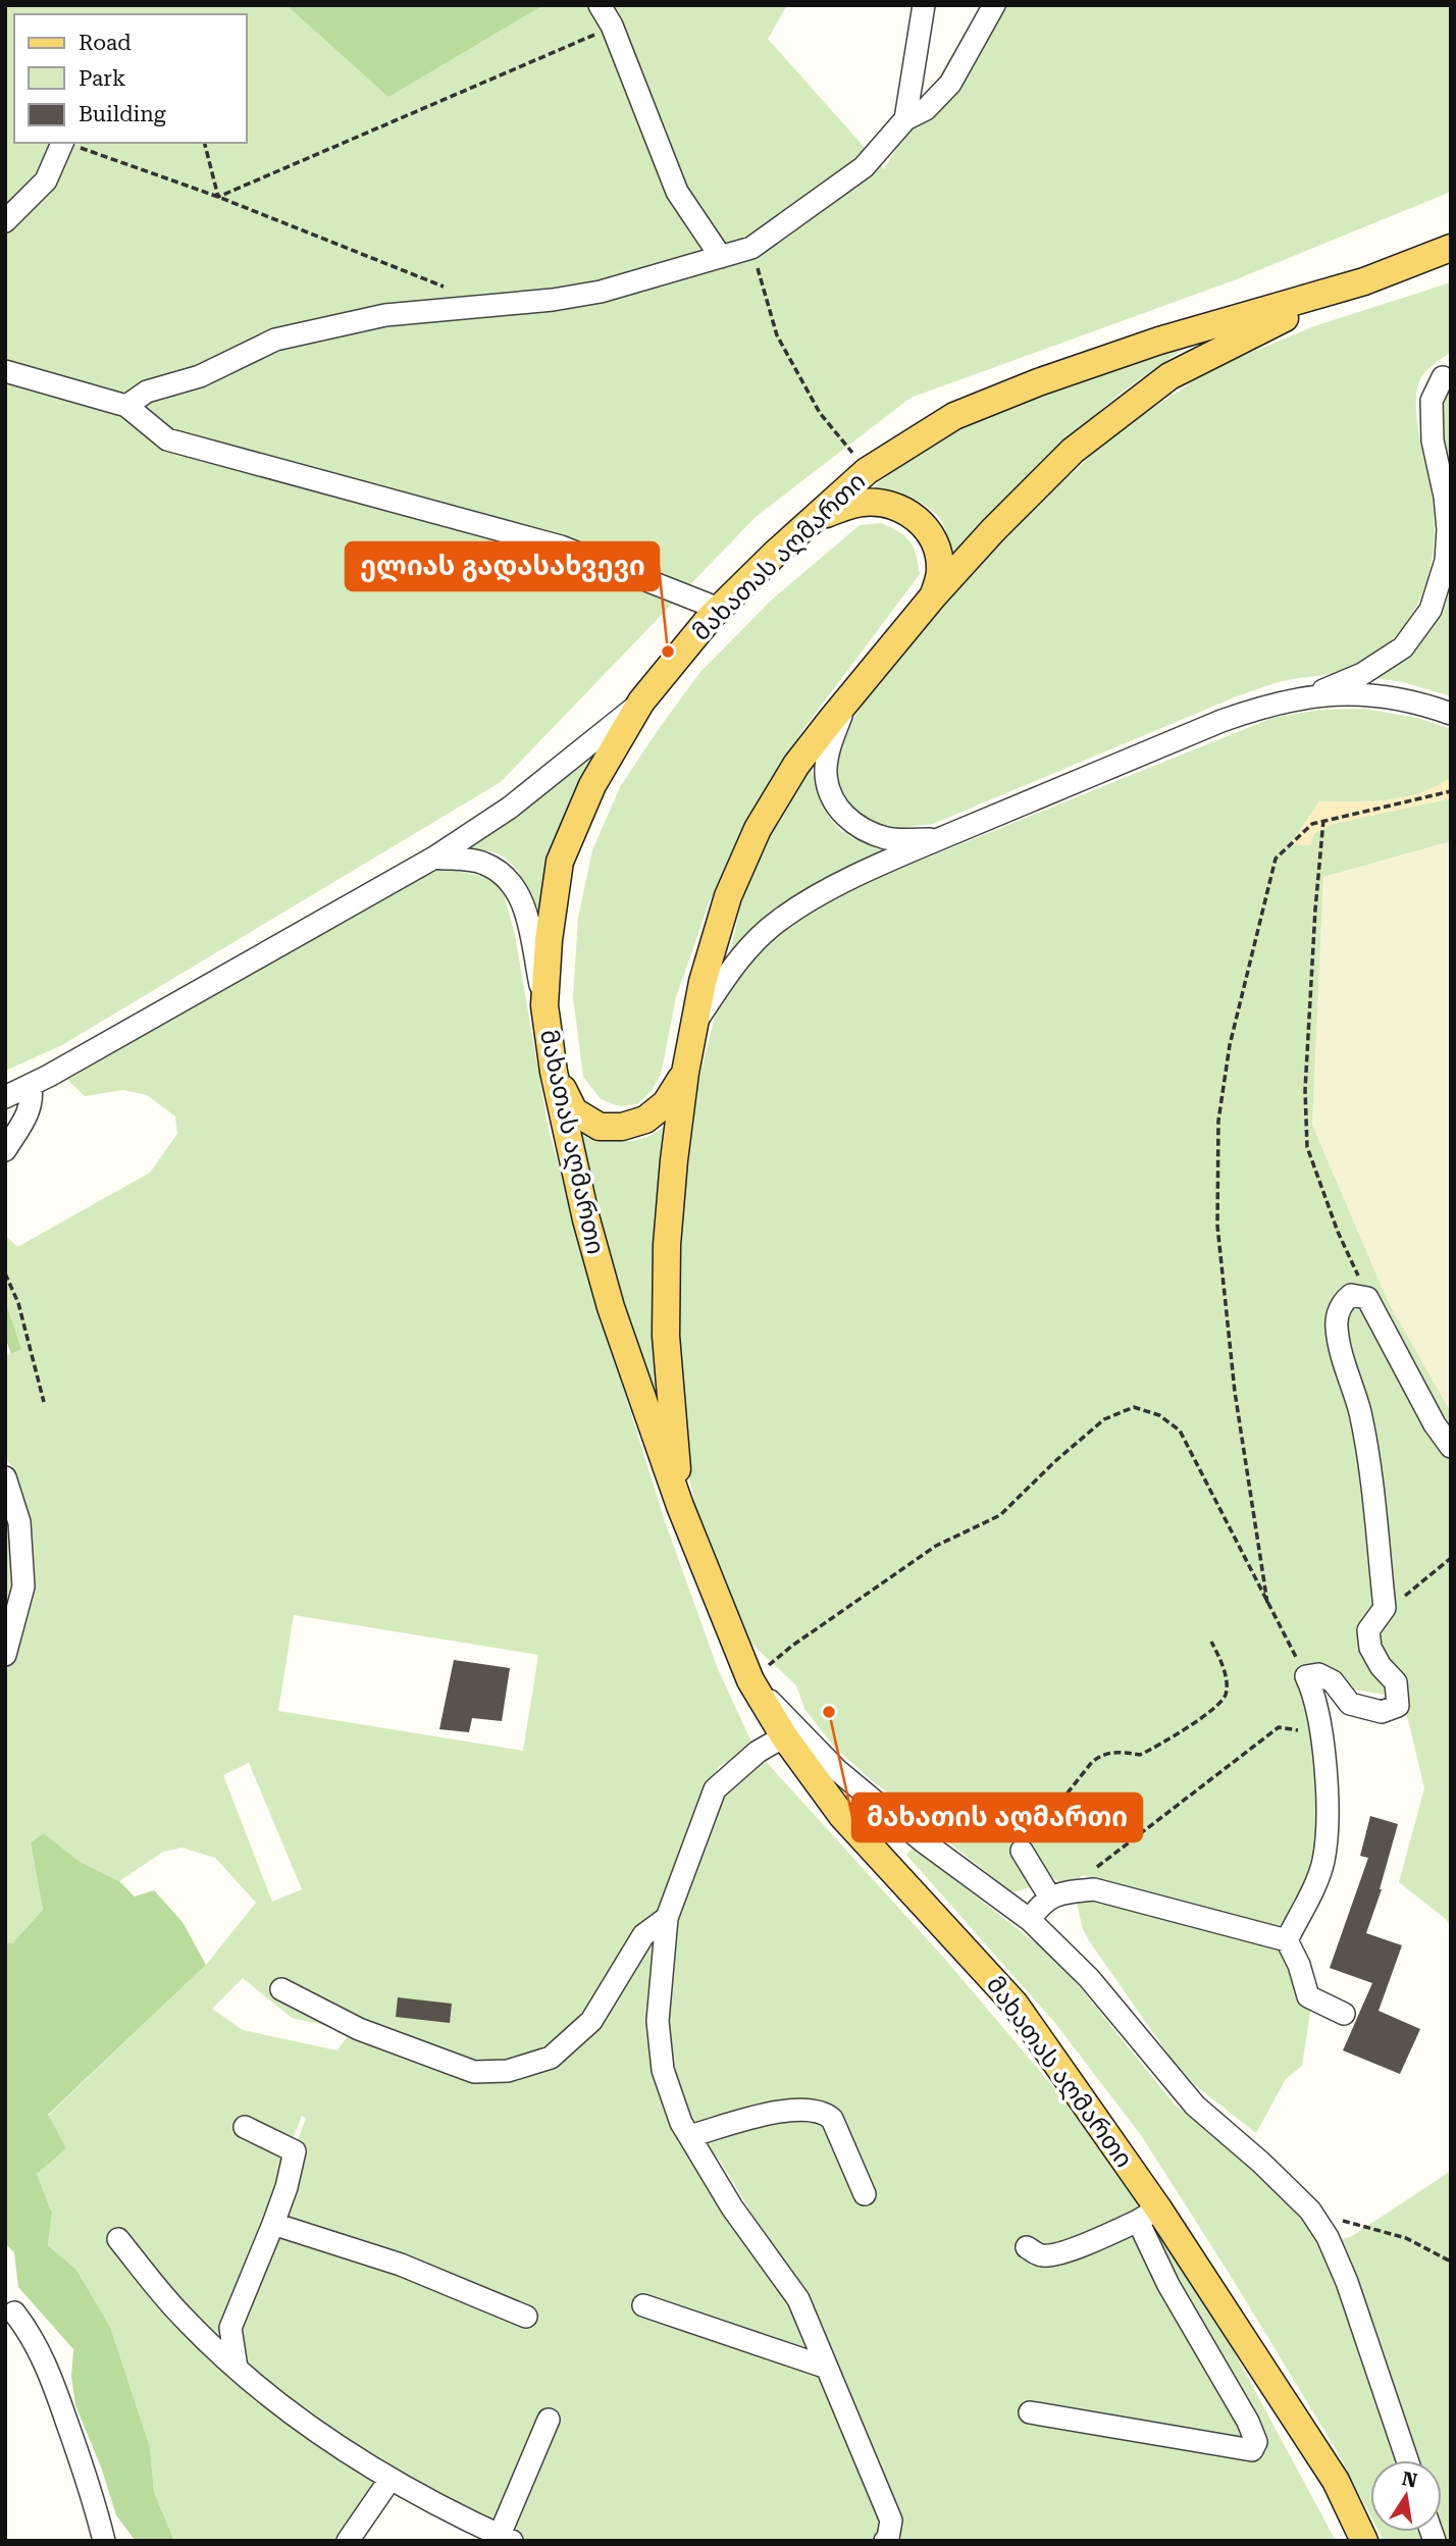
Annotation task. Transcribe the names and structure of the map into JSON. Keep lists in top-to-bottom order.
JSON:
{
  "streets": {
    "main road": ["მახათას აღმართი"]
  },
  "places": ["ელიას გადასახვევი", "მახათის აღმართი"],
  "legend": ["Road", "Park", "Building"],
  "north": "top"
}
